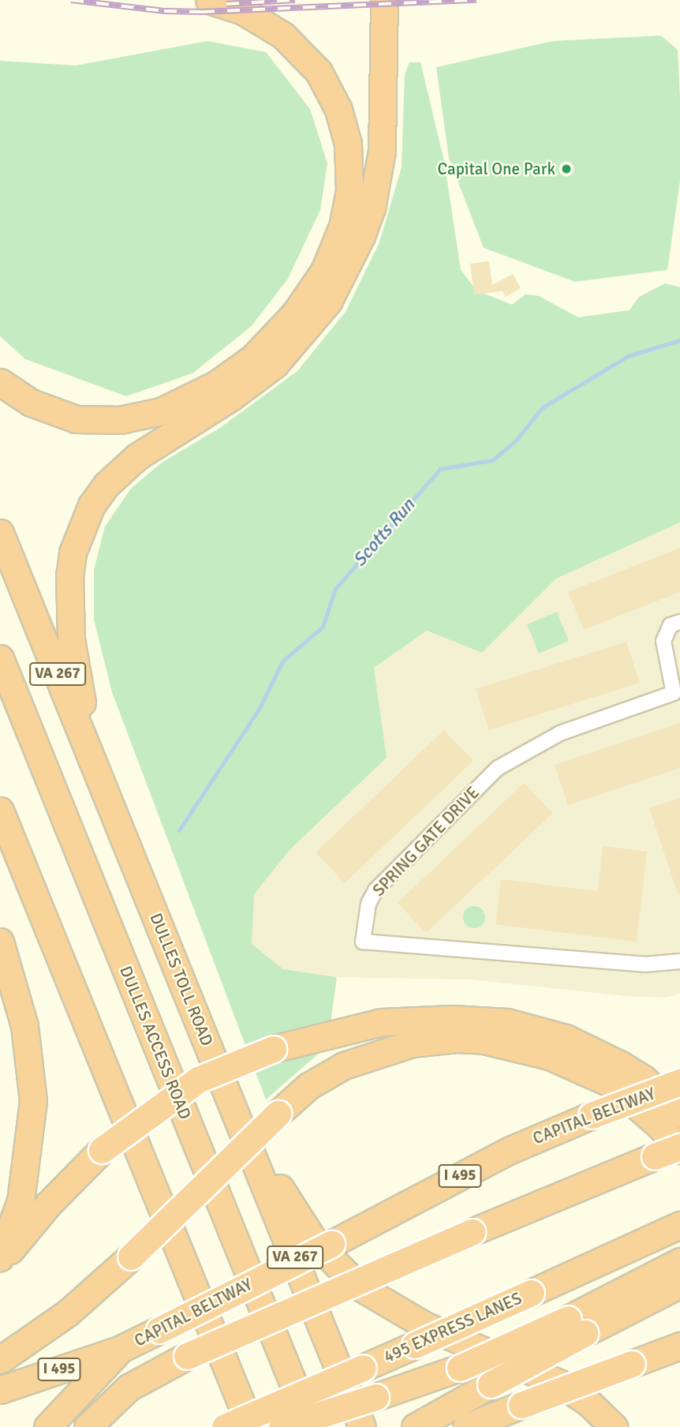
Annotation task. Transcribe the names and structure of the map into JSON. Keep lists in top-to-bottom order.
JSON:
{
  "streets": {
    "highway": [
      "VA 267",
      "DULLES TOLL ROAD",
      "DULLES ACCESS ROAD",
      "CAPITAL BELTWAY",
      "I 495",
      "495 EXPRESS LANES"
    ],
    "street": ["SPRING GATE DRIVE"]
  },
  "water": ["Scotts Run"],
  "places": ["Capital One Park"]
}
